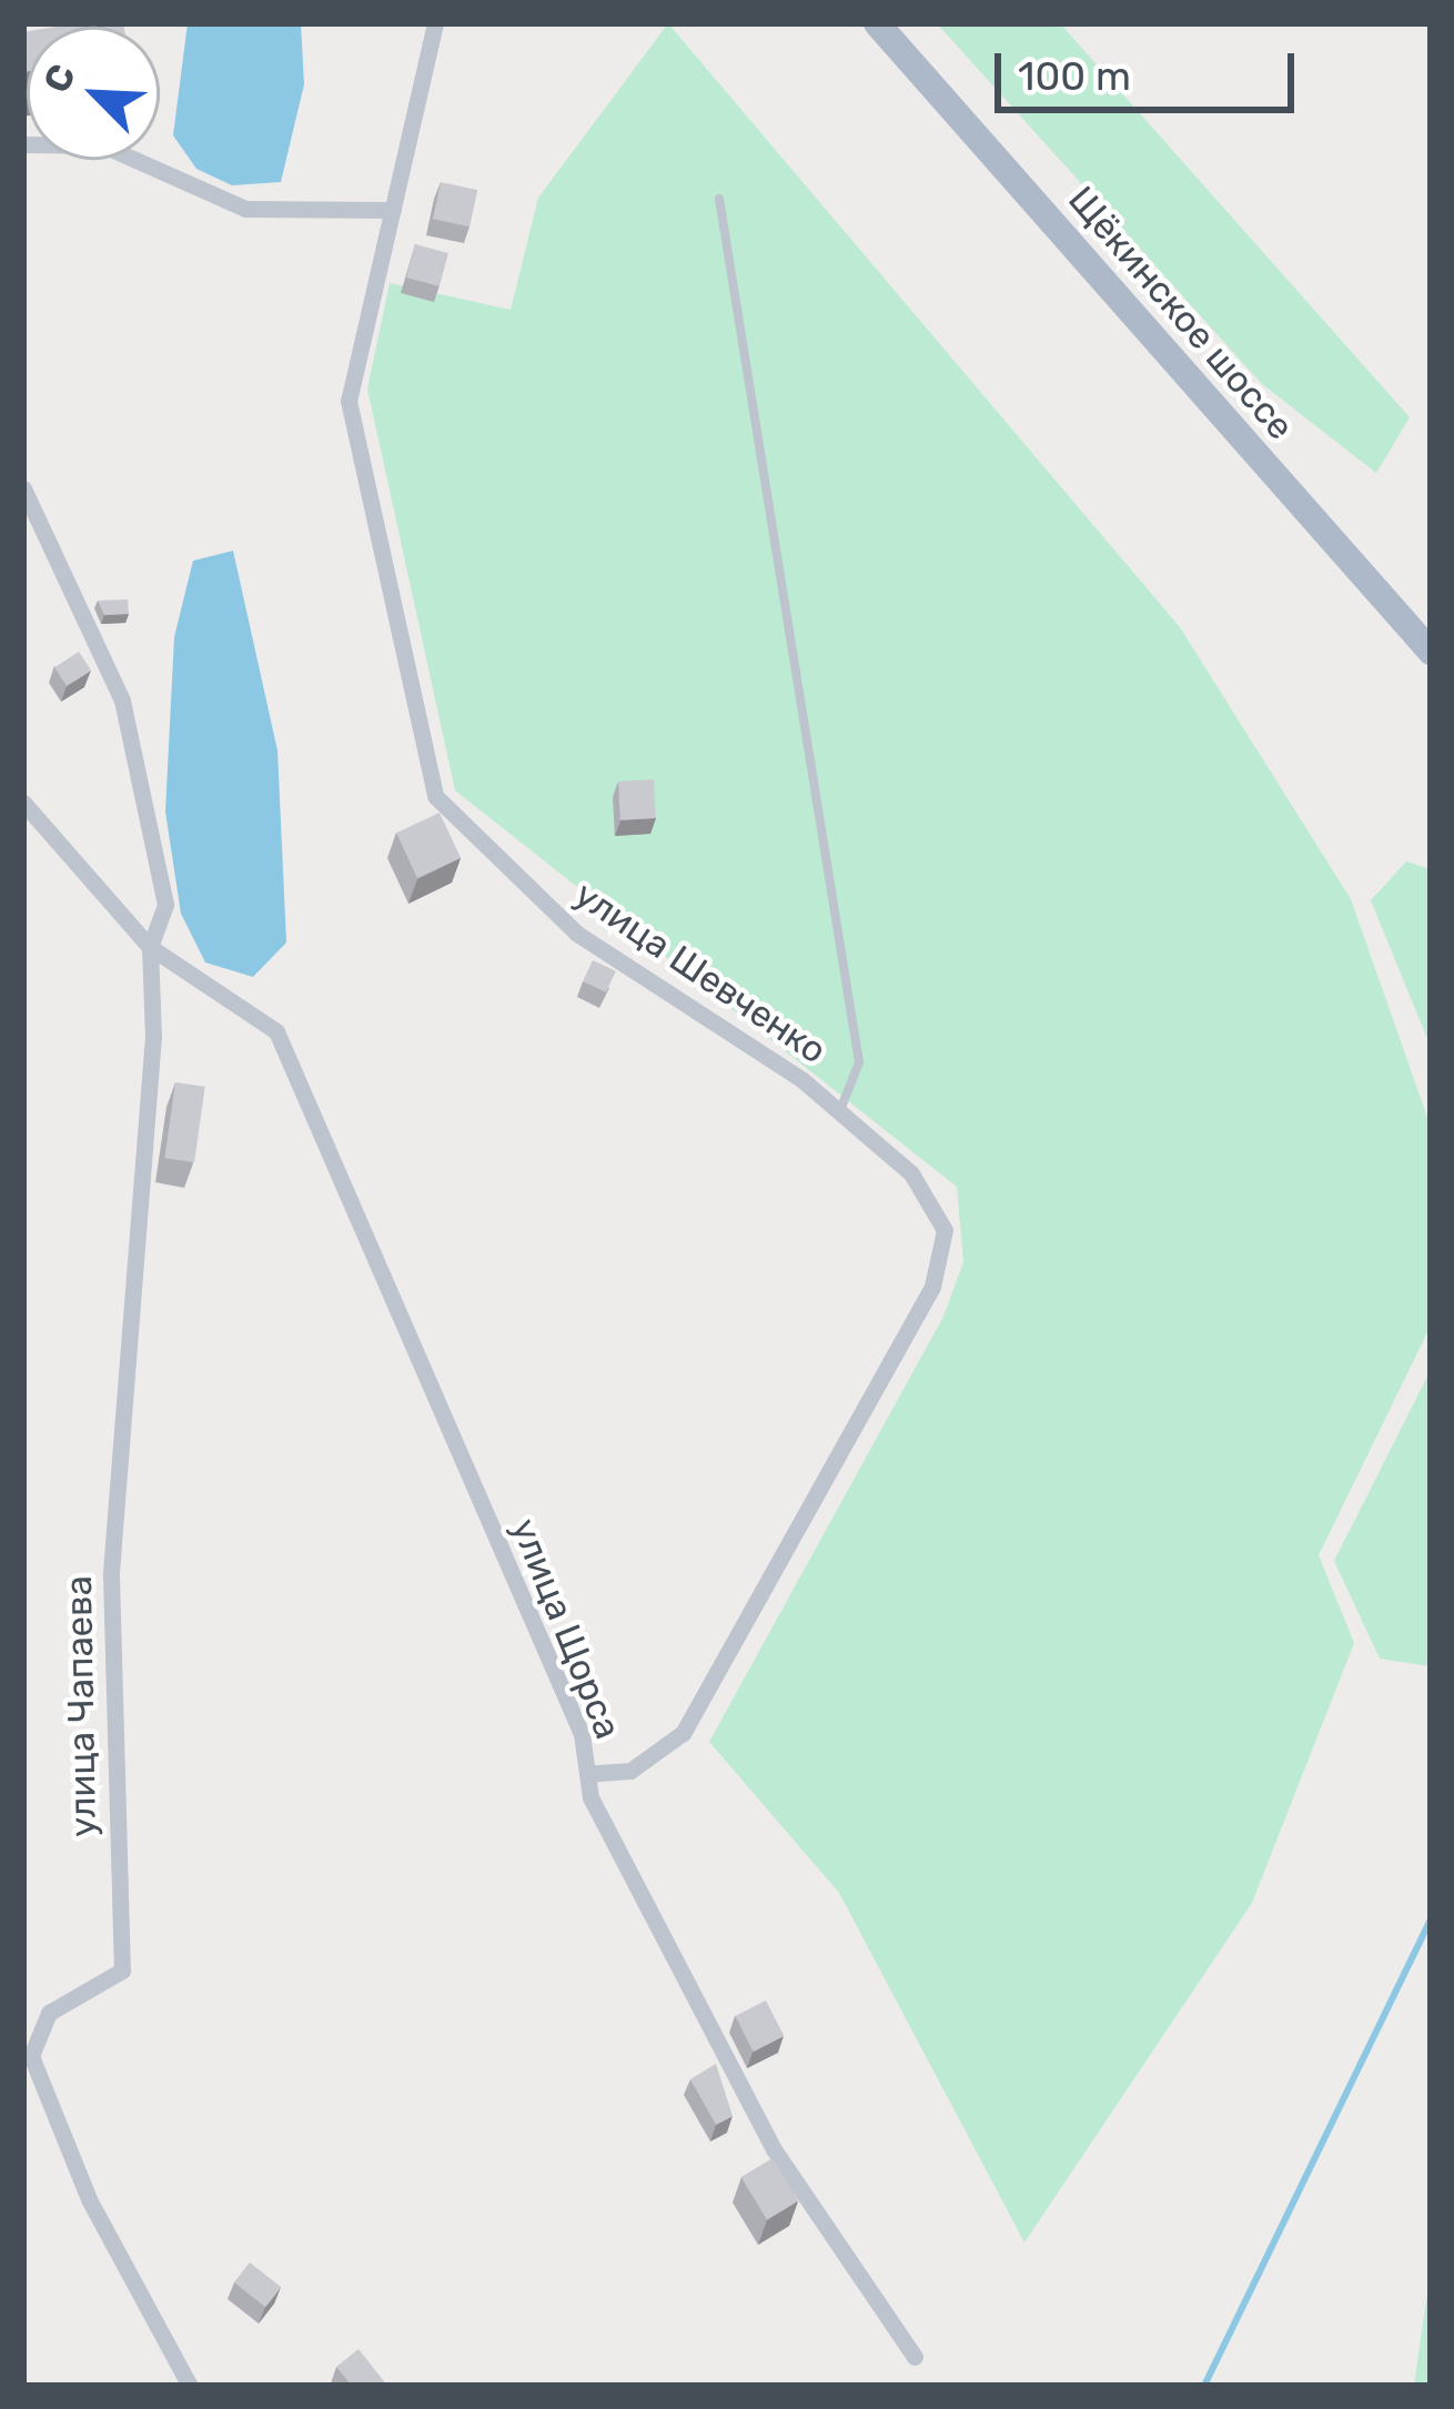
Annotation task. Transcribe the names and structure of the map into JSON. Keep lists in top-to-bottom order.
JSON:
{
  "streets": {
    "main road": ["Щёкинское шоссе"],
    "street": ["улица Шевченко", "улица Щорса", "улица Чапаева"]
  },
  "crossings": [
    ["улица Шевченко", "улица Щорса"],
    ["улица Щорса", "улица Чапаева"]
  ],
  "scale_bar": "100 m",
  "north": "top left"
}
